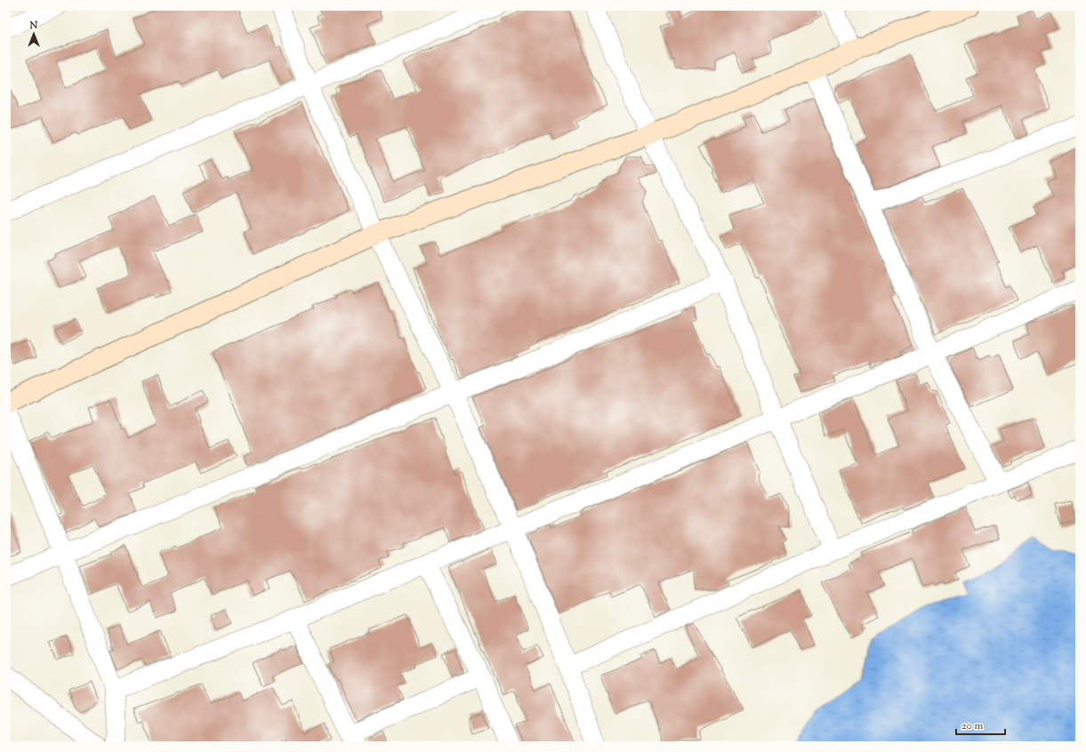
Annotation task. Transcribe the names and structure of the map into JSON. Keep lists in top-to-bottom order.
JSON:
{
  "scale_bar": "20 m",
  "north": "top"
}
